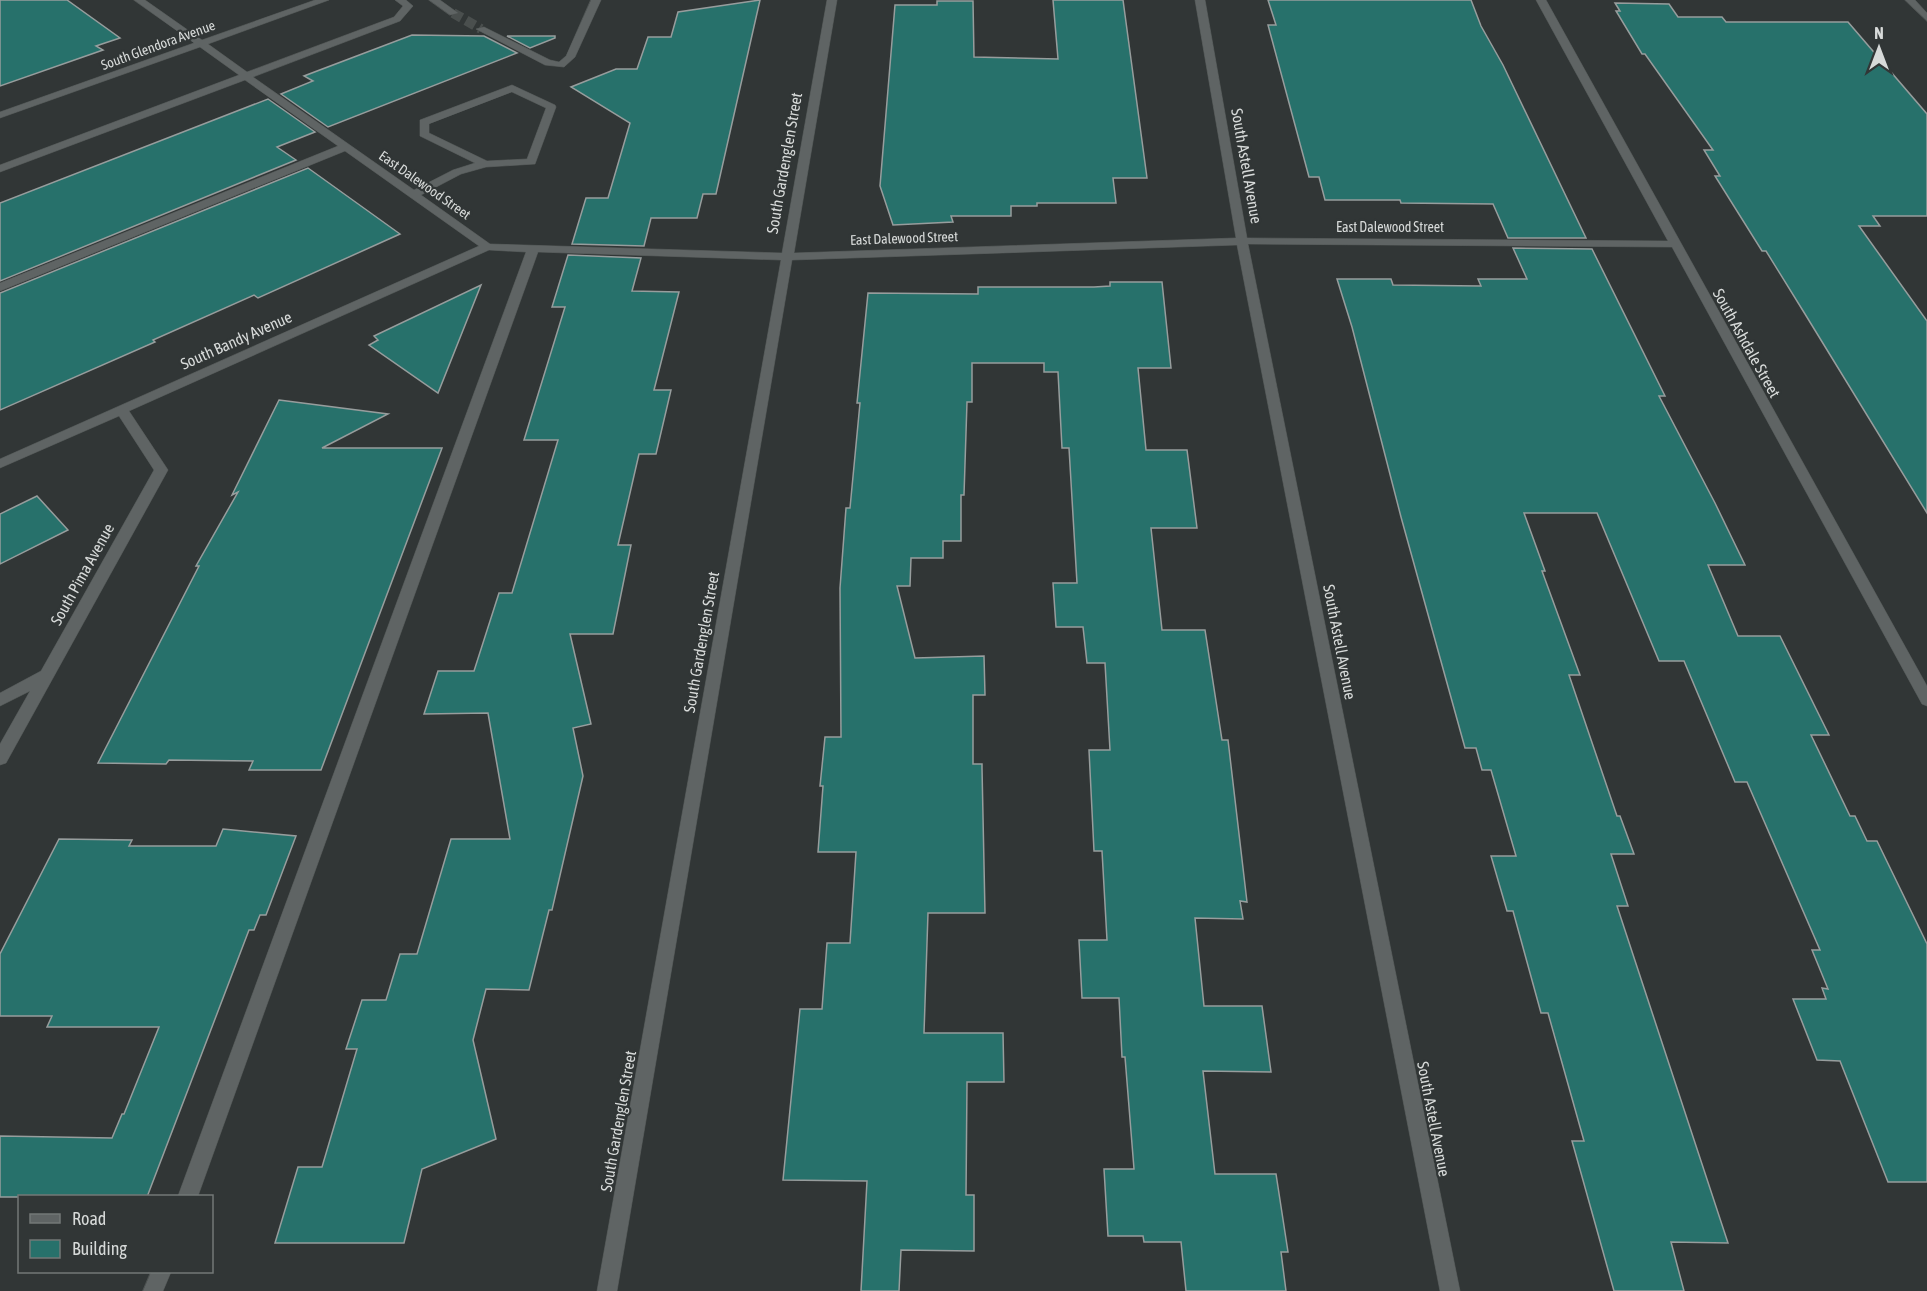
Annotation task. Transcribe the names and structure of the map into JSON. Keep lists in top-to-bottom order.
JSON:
{
  "streets": {
    "street": [
      "South Glendora Avenue",
      "South Gardenglen Street",
      "South Astell Avenue",
      "East Dalewood Street",
      "South Bandy Avenue",
      "South Ashdale Street",
      "South Pima Avenue"
    ]
  },
  "crossings": [
    ["South Glendora Avenue", "East Dalewood Street"],
    ["South Gardenglen Street", "East Dalewood Street"],
    ["South Astell Avenue", "East Dalewood Street"],
    ["East Dalewood Street", "South Bandy Avenue"],
    ["East Dalewood Street", "South Ashdale Street"],
    ["South Bandy Avenue", "South Pima Avenue"]
  ],
  "legend": ["Road", "Building"],
  "north": "top"
}
